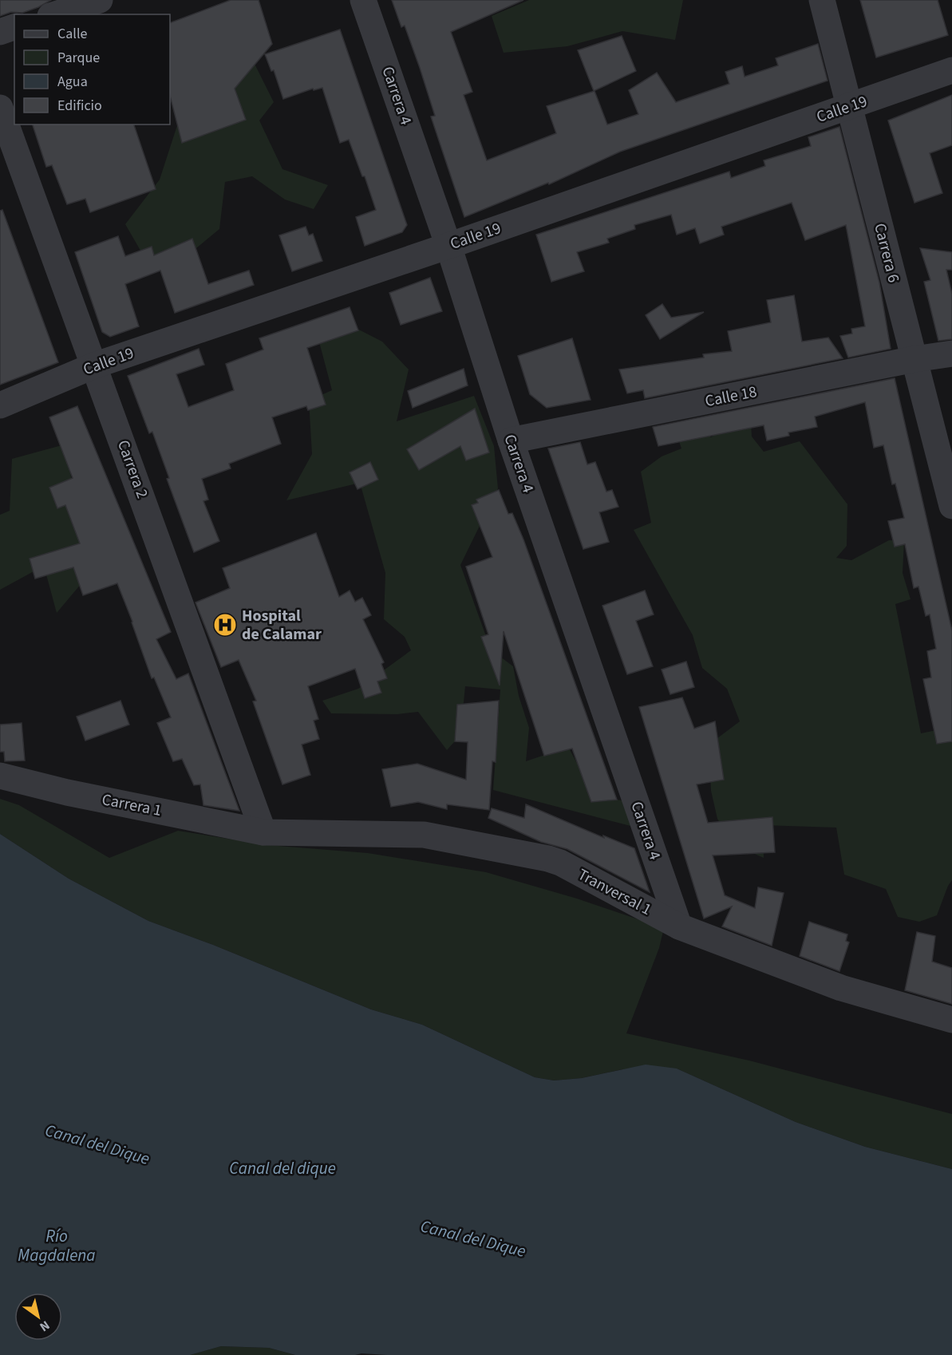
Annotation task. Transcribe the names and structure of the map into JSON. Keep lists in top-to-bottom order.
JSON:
{
  "streets": {
    "street": [
      "Carrera 4",
      "Calle 19",
      "Carrera 6",
      "Calle 18",
      "Carrera 2",
      "Carrera 1",
      "Tranversal 1"
    ]
  },
  "crossings": [
    ["Carrera 4", "Calle 19"],
    ["Carrera 4", "Calle 18"],
    ["Carrera 4", "Tranversal 1"],
    ["Calle 19", "Carrera 6"],
    ["Calle 19", "Carrera 2"],
    ["Carrera 6", "Calle 18"],
    ["Carrera 2", "Carrera 1"],
    ["Carrera 2", "Tranversal 1"],
    ["Carrera 1", "Tranversal 1"]
  ],
  "water": ["Canal del Dique", "Canal del dique", "Río Magdalena"],
  "places": {
    "hospital": ["Hospital de Calamar"]
  },
  "legend": [
    "Calle",
    "Parque",
    "Agua",
    "Edificio"
  ],
  "north": "bottom right"
}
